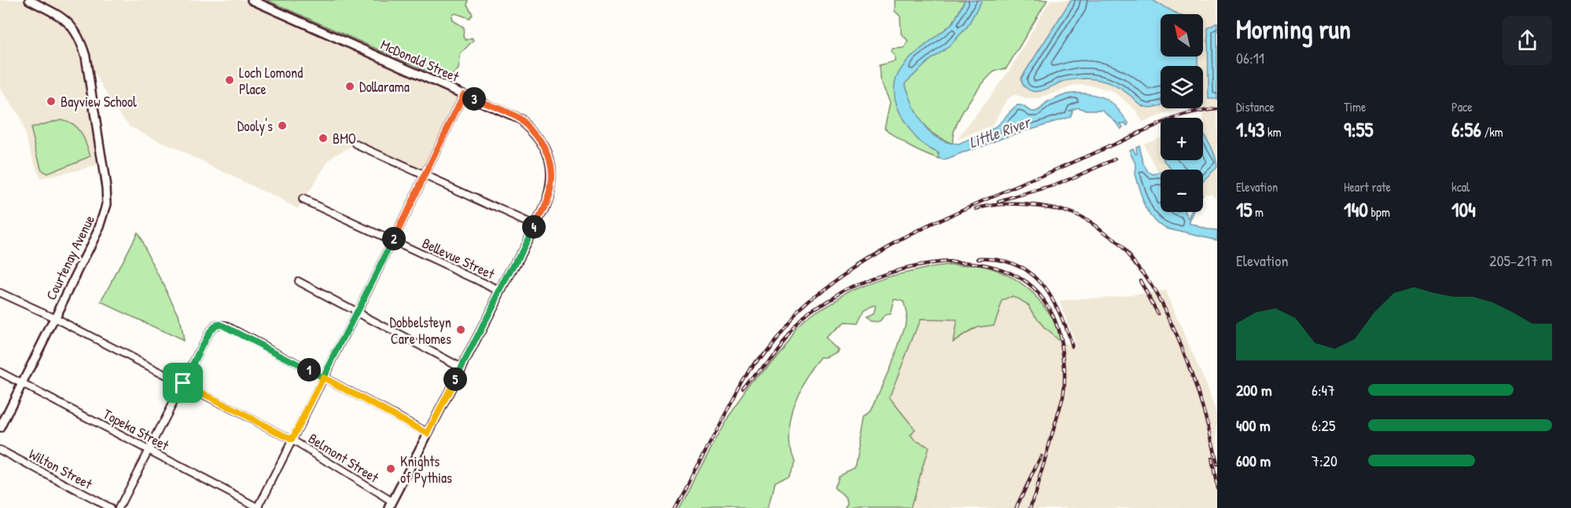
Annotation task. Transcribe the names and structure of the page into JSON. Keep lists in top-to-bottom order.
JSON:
{
  "streets": {
    "street": [
      "McDonald Street",
      "Courtenay Avenue",
      "Bellevue Street",
      "Topeka Street",
      "Belmont Street",
      "Wilton Street"
    ]
  },
  "crossings": [
    ["McDonald Street", "Bellevue Street"],
    ["McDonald Street", "Belmont Street"],
    ["Courtenay Avenue", "Topeka Street"],
    ["Courtenay Avenue", "Belmont Street"]
  ],
  "water": ["Little River"],
  "places": [
    "Loch Lomond Place",
    "Dollarama",
    "Bayview School",
    "Dooly's",
    "BMO",
    "Dobbelsteyn Care Homes",
    "Knights of Pythias"
  ],
  "north": "top left",
  "page": {
    "heading": ["Morning run", "06:11"],
    "map_buttons": ["+", "−"],
    "stats": [
      ["Distance", "1.43 km"],
      ["Time", "9:55"],
      ["Pace", "6:56 /km"],
      ["Elevation", "15 m"],
      ["Heart rate", "140 bpm"],
      ["kcal", "104"]
    ],
    "pins": [
      "3",
      "4",
      "2",
      "1",
      "5"
    ],
    "chart": ["Elevation", "205–217 m"],
    "list": [
      {
        "name": "200 m",
        "note": "6:47"
      },
      {
        "name": "400 m",
        "note": "6:25"
      },
      {
        "name": "600 m",
        "note": "7:20"
      }
    ]
  }
}
